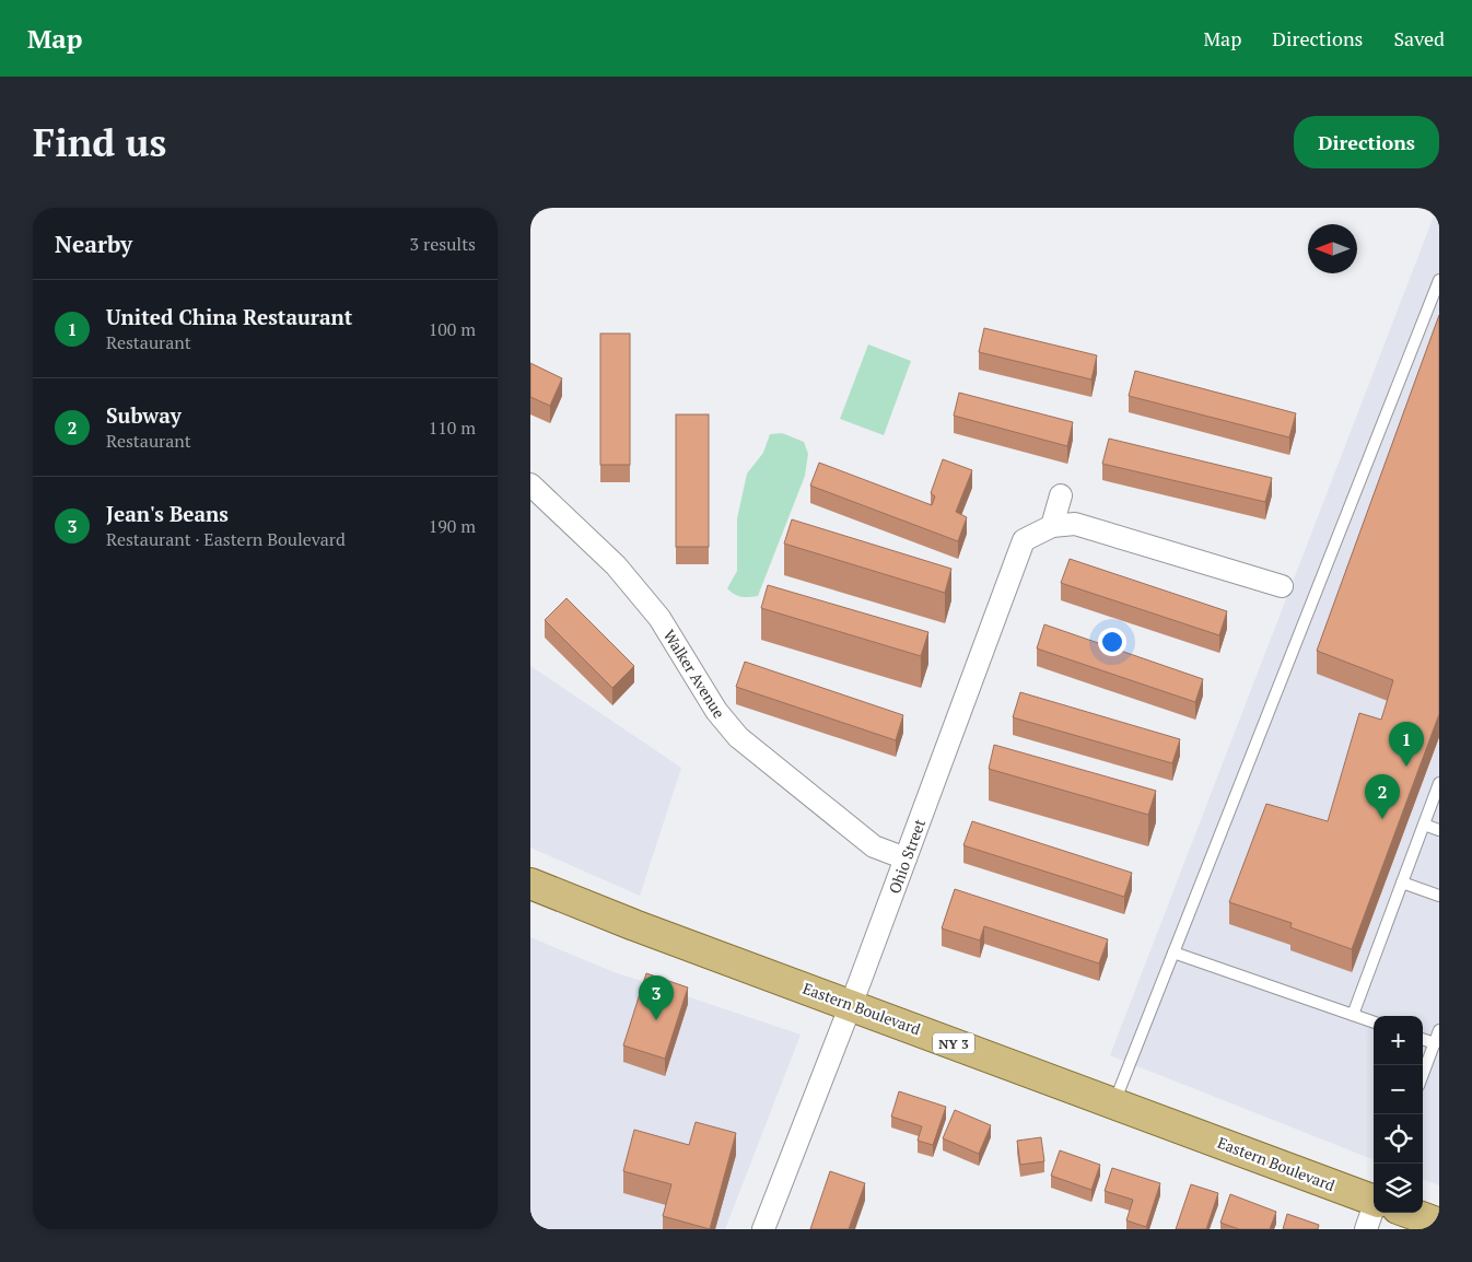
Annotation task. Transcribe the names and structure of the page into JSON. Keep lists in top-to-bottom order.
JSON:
{
  "streets": {
    "main road": ["Eastern Boulevard", "NY 3"],
    "street": ["Walker Avenue", "Ohio Street"]
  },
  "crossings": [
    ["Walker Avenue", "Ohio Street"],
    ["Ohio Street", "Eastern Boulevard"]
  ],
  "north": "left",
  "page": {
    "header": "Map",
    "nav": ["Map", "Directions", "Saved"],
    "buttons": "Directions",
    "title": "Find us",
    "heading": ["Nearby", "3 results"],
    "list": [
      {
        "mark": "1",
        "name": "United China Restaurant",
        "note": "Restaurant",
        "value": "100 m"
      },
      {
        "mark": "2",
        "name": "Subway",
        "note": "Restaurant",
        "value": "110 m"
      },
      {
        "mark": "3",
        "name": "Jean's Beans",
        "note": "Restaurant · Eastern Boulevard",
        "value": "190 m"
      }
    ],
    "pins": ["1", "2", "3"],
    "map_buttons": ["+", "−"]
  }
}
